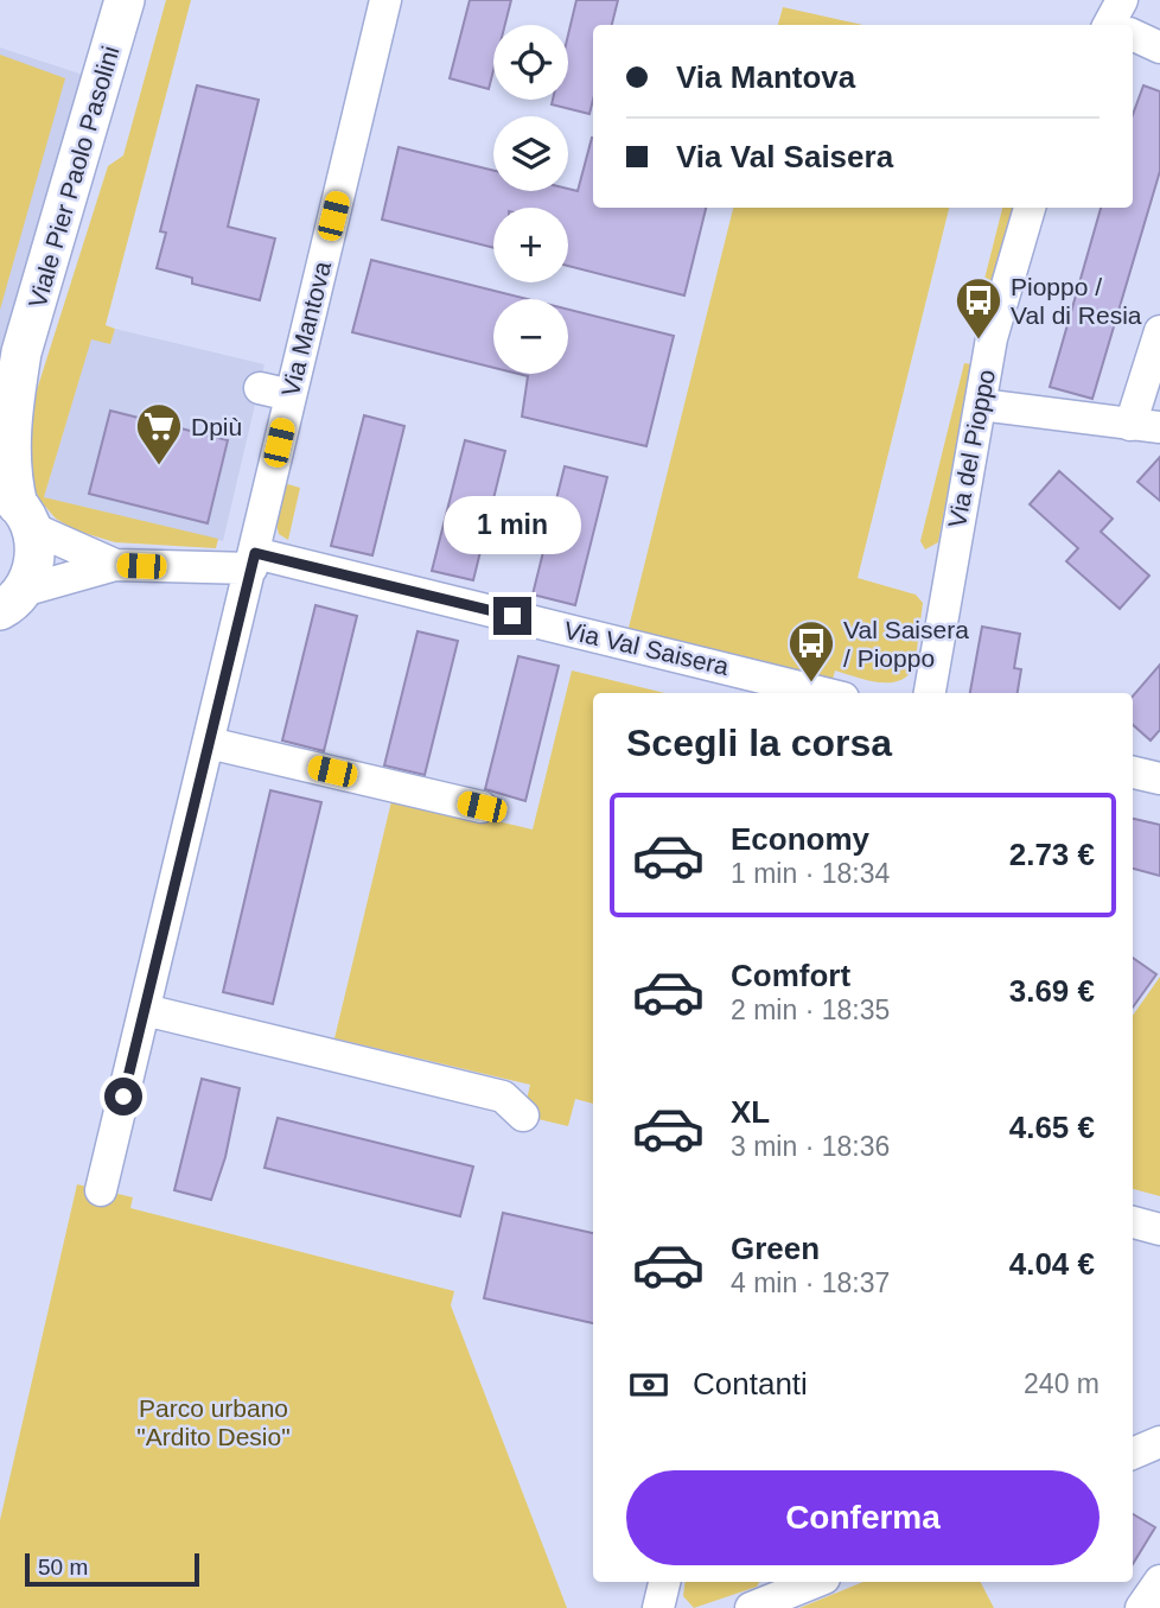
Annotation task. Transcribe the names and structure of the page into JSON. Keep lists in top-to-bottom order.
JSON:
{
  "streets": {
    "main road": ["Viale Pier Paolo Pasolini"],
    "street": ["Via Mantova", "Via del Pioppo", "Via Val Saisera"]
  },
  "crossings": [
    ["Via Mantova", "Via Val Saisera"]
  ],
  "parks": ["Parco urbano \"Ardito Desio\""],
  "places": {
    "bus stop": ["Pioppo / Val di Resia", "Val Saisera / Pioppo"],
    "supermarket": ["Dpiù"]
  },
  "scale_bar": "50 m",
  "page": {
    "map_buttons": ["+", "−"],
    "banner": ["Via Mantova", "Via Val Saisera"],
    "bubble": "1 min",
    "heading": "Scegli la corsa",
    "list": [
      {
        "name": "Economy",
        "note": "1 min · 18:34",
        "value": "2.73 €"
      },
      {
        "name": "Comfort",
        "note": "2 min · 18:35",
        "value": "3.69 €"
      },
      {
        "name": "XL",
        "note": "3 min · 18:36",
        "value": "4.65 €"
      },
      {
        "name": "Green",
        "note": "4 min · 18:37",
        "value": "4.04 €"
      }
    ],
    "pay": ["Contanti", "240 m"],
    "buttons": "Conferma",
    "scale": "50 m"
  }
}
